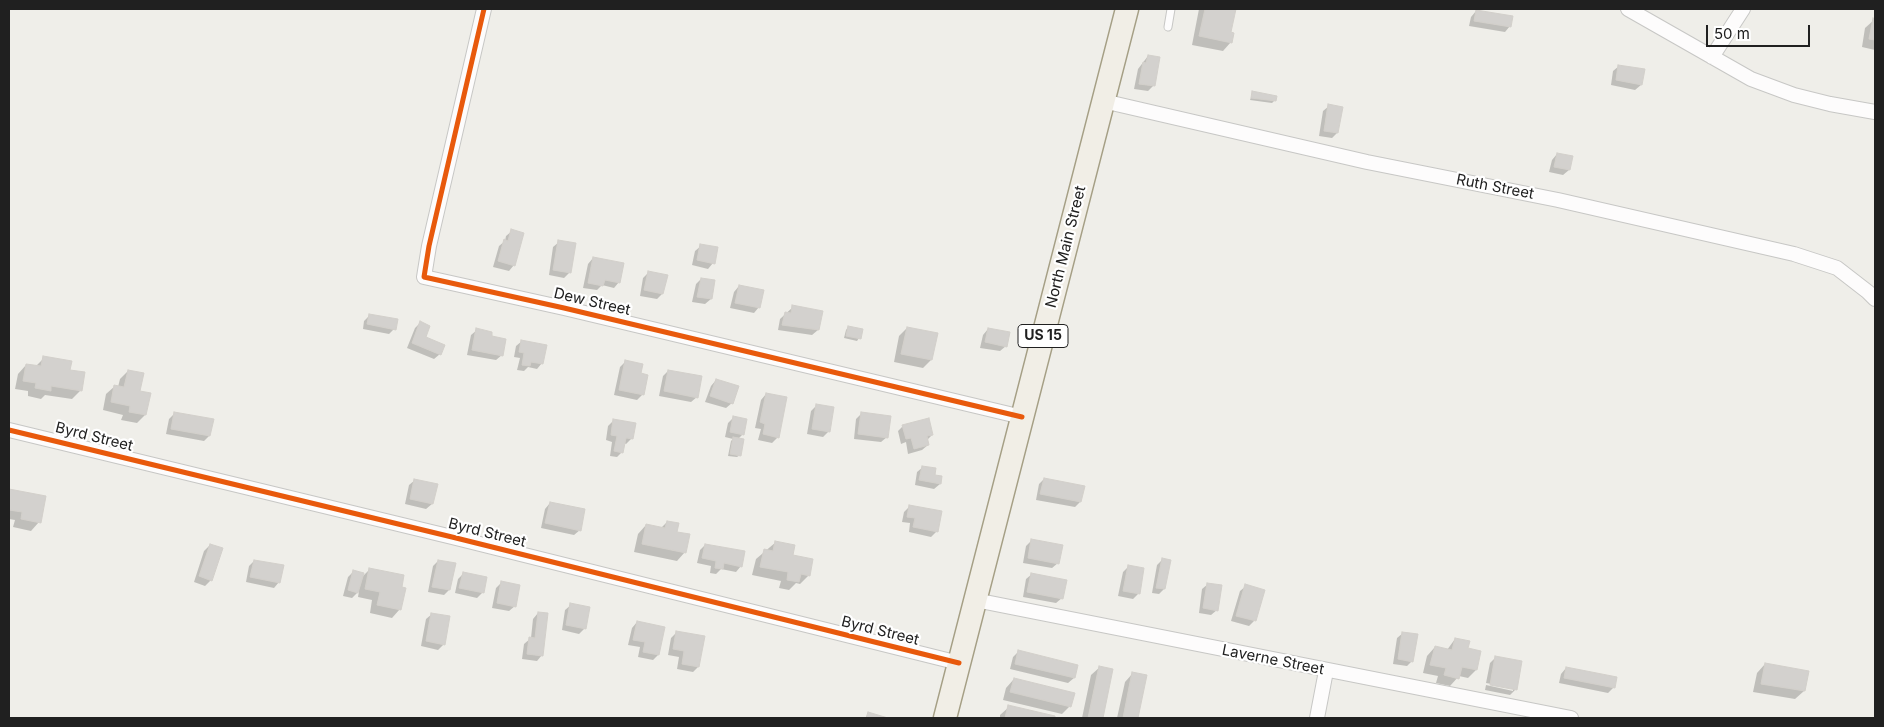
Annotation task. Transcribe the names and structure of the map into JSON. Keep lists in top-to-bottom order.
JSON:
{
  "streets": {
    "main road": ["North Main Street", "US 15"],
    "street": [
      "Ruth Street",
      "Dew Street",
      "Byrd Street",
      "Laverne Street"
    ]
  },
  "crossings": [
    ["Ruth Street", "North Main Street"],
    ["North Main Street", "Dew Street"],
    ["North Main Street", "Byrd Street"],
    ["North Main Street", "Laverne Street"]
  ],
  "scale_bar": "50 m"
}
